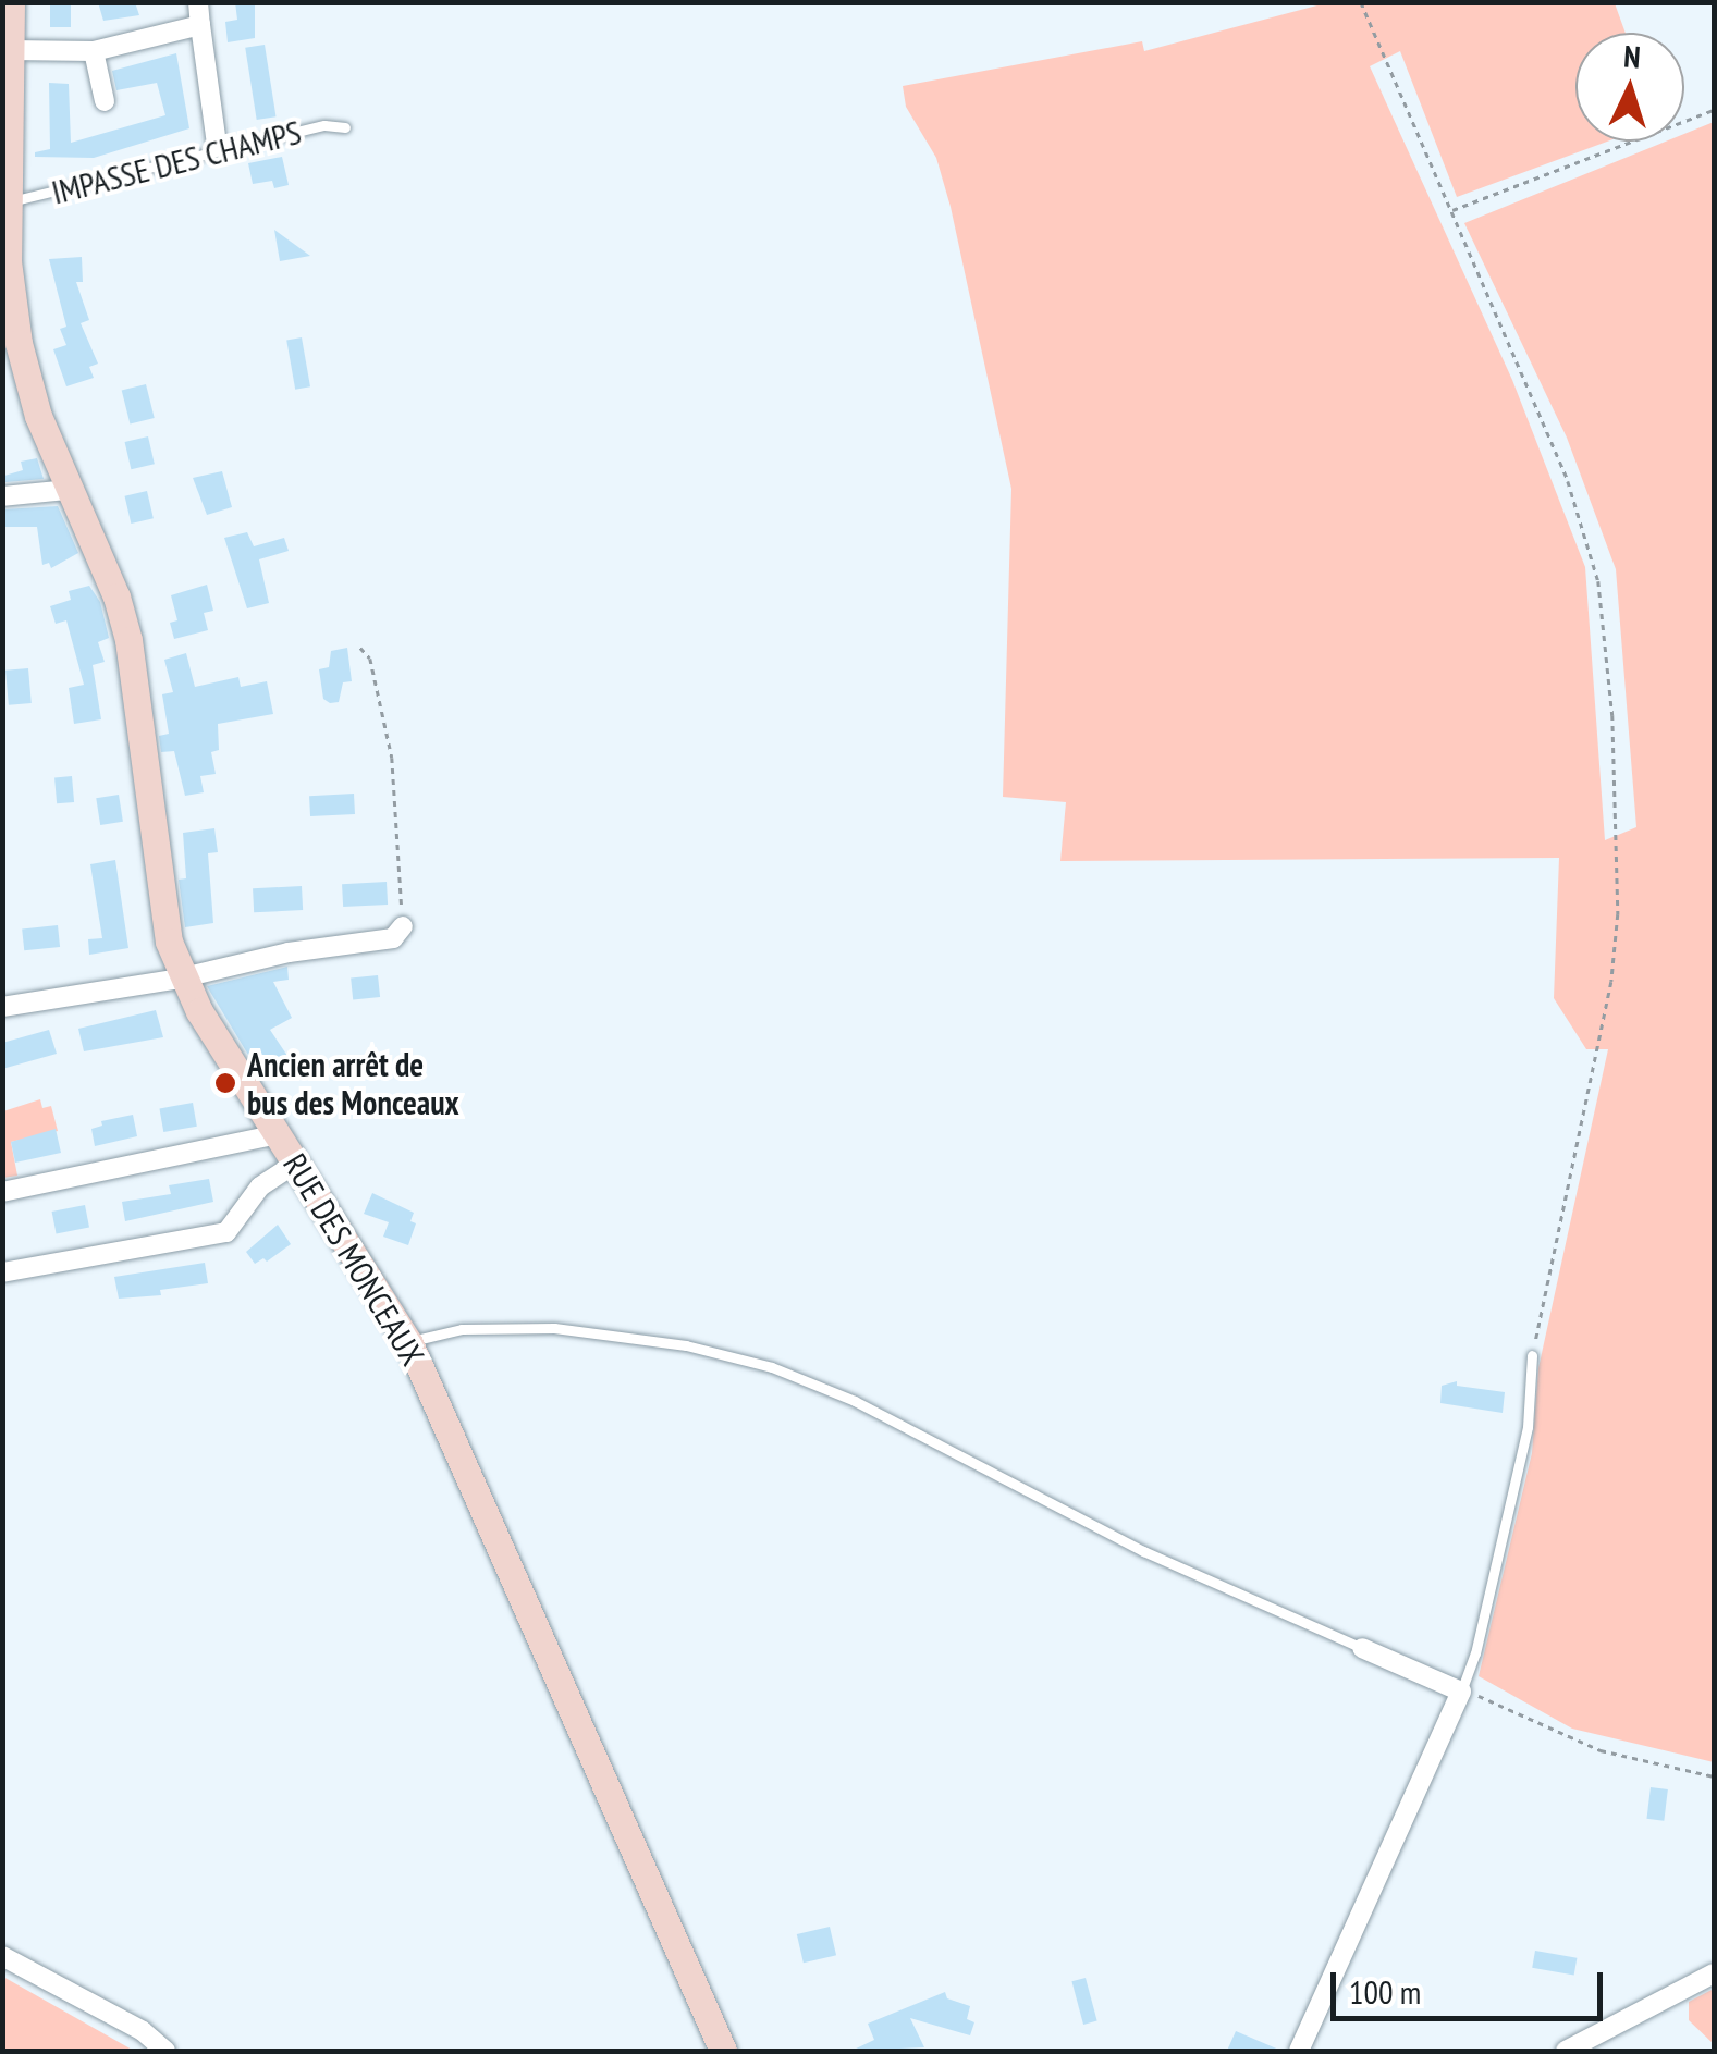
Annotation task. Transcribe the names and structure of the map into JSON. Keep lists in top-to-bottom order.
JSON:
{
  "streets": {
    "main road": ["RUE DES MONCEAUX"],
    "lane": ["IMPASSE DES CHAMPS"]
  },
  "crossings": [
    ["IMPASSE DES CHAMPS", "RUE DES MONCEAUX"]
  ],
  "places": ["Ancien arrêt de bus des Monceaux"],
  "scale_bar": "100 m",
  "north": "top"
}
